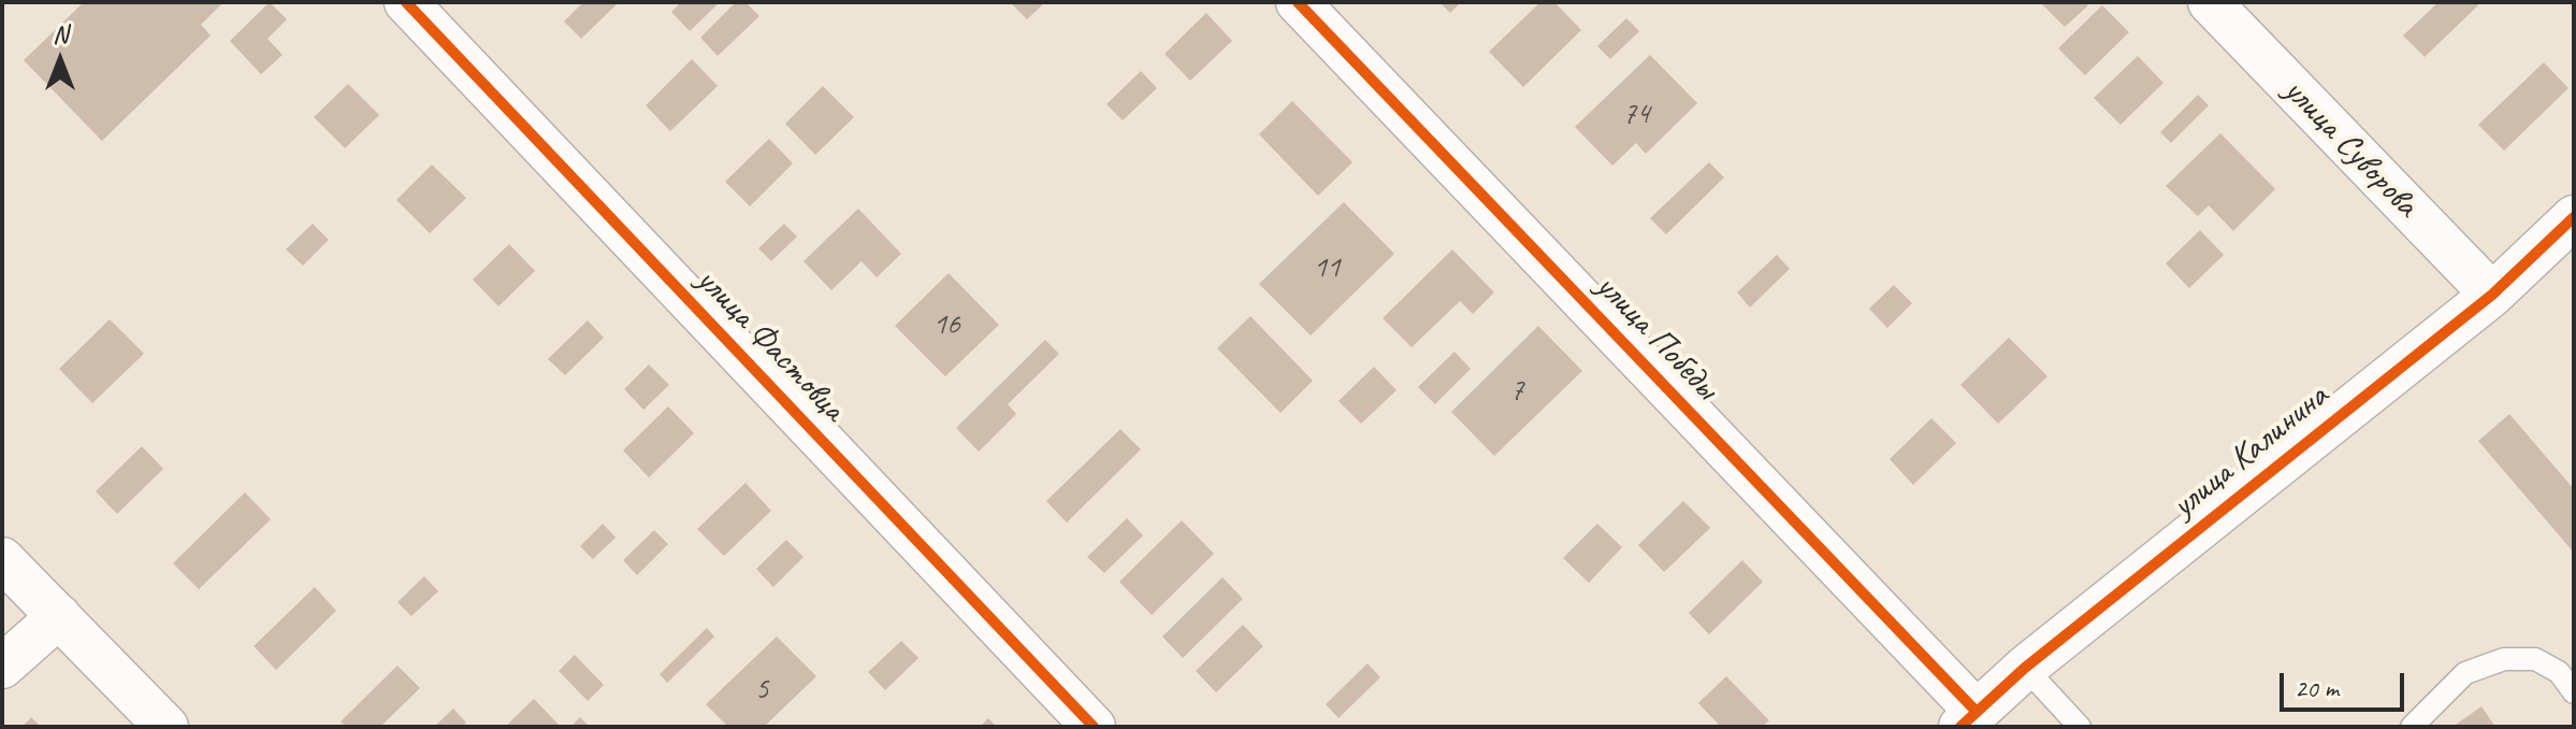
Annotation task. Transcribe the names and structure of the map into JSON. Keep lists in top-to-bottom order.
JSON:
{
  "streets": {
    "street": [
      "улица Суворова",
      "улица Победы",
      "улица Фастовца",
      "улица Калинина"
    ]
  },
  "crossings": [
    ["улица Суворова", "улица Калинина"],
    ["улица Победы", "улица Калинина"]
  ],
  "house_numbers": [
    "74",
    "11",
    "16",
    "7",
    "5"
  ],
  "scale_bar": "20 m",
  "north": "top"
}
